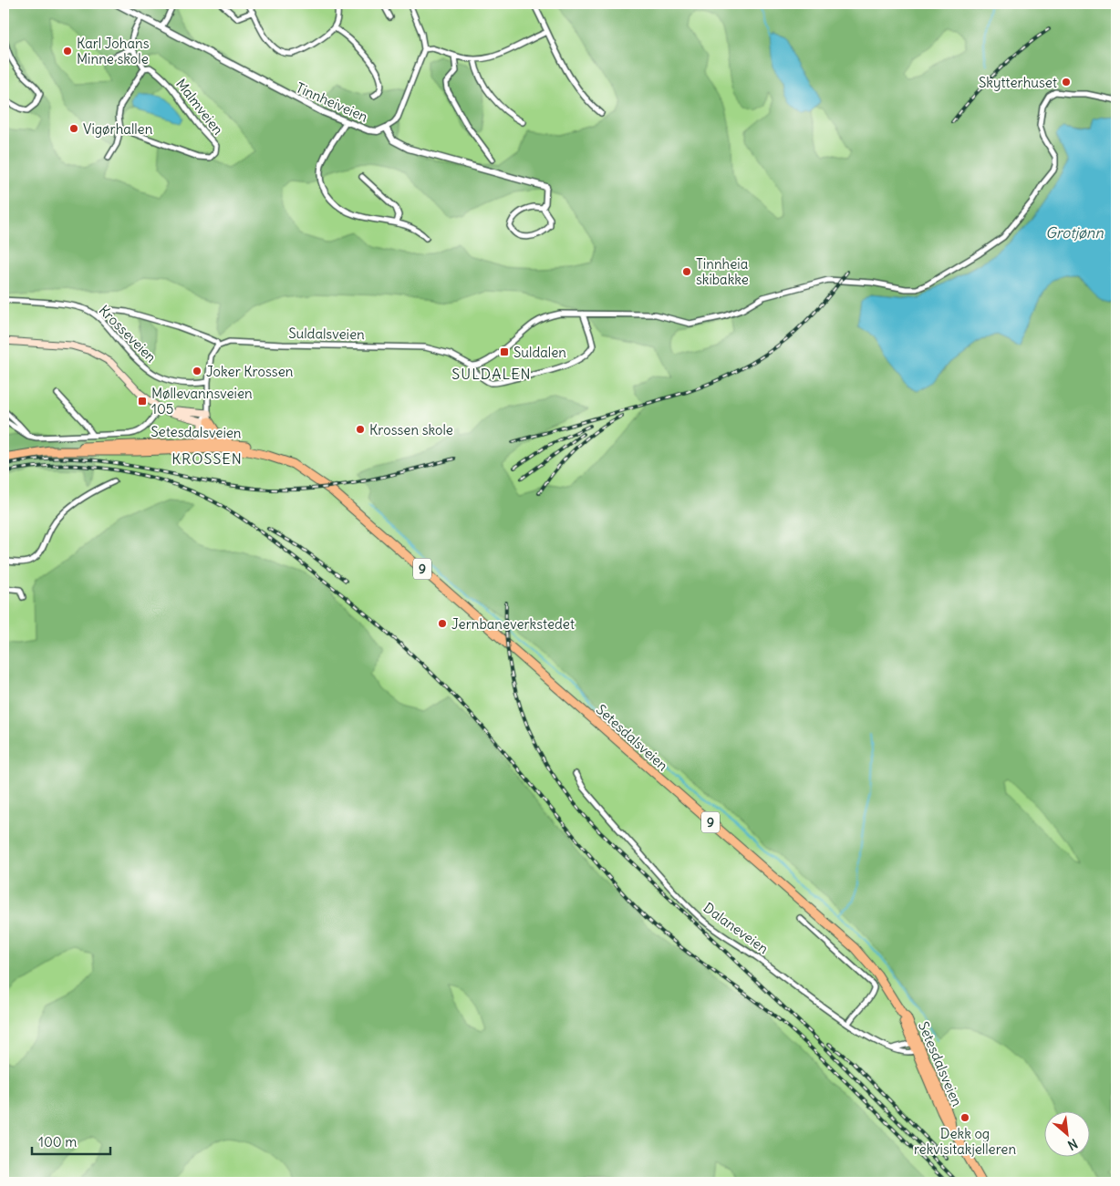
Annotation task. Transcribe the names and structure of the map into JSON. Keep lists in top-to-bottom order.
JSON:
{
  "streets": {
    "highway": ["Setesdalsveien", "9"],
    "street": [
      "Tinnheiveien",
      "Malmveien",
      "Krosseveien",
      "Suldalsveien",
      "Dalaneveien"
    ]
  },
  "crossings": [
    ["Setesdalsveien", "9"],
    ["Setesdalsveien", "Dalaneveien"]
  ],
  "districts": ["SULDALEN", "KROSSEN"],
  "water": ["Grotjønn"],
  "places": {
    "other": [
      "Karl Johans Minne skole",
      "Skytterhuset",
      "Vigørhallen",
      "Tinnheia skibakke",
      "Joker Krossen",
      "Krossen skole",
      "Jernbaneverkstedet",
      "Dekk og rekvisitakjelleren"
    ],
    "transit": ["Suldalen", "Møllevannsveien 105"]
  },
  "scale_bar": "100 m",
  "north": "bottom right"
}
